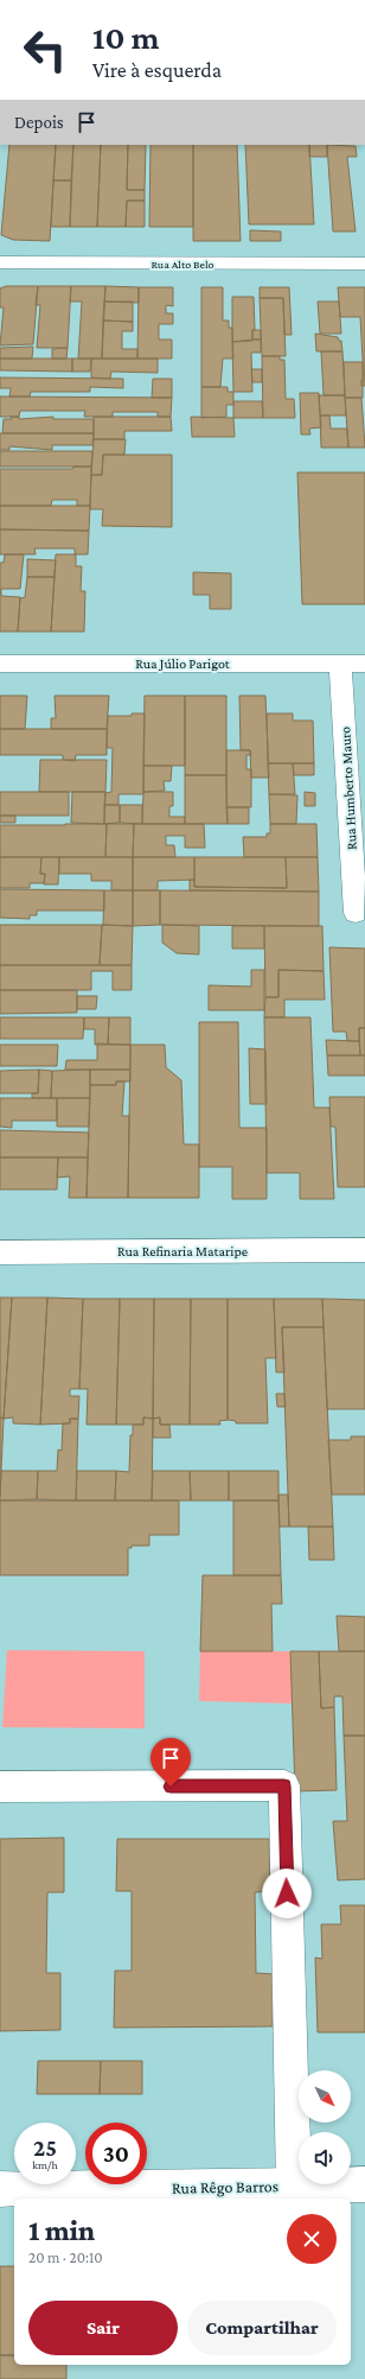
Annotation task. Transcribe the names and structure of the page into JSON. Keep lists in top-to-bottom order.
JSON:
{
  "streets": {
    "street": [
      "Rua Alto Belo",
      "Rua Júlio Parigot",
      "Rua Humberto Mauro",
      "Rua Refinaria Mataripe",
      "Rua Rêgo Barros"
    ]
  },
  "crossings": [
    ["Rua Júlio Parigot", "Rua Humberto Mauro"]
  ],
  "north": "bottom right",
  "page": {
    "turn": ["10 m", "Vire à esquerda"],
    "then": "Depois",
    "speed": "25 km/h",
    "limit": "30",
    "heading": ["1 min", "20 m · 20:10"],
    "buttons": ["Sair", "Compartilhar"]
  }
}
